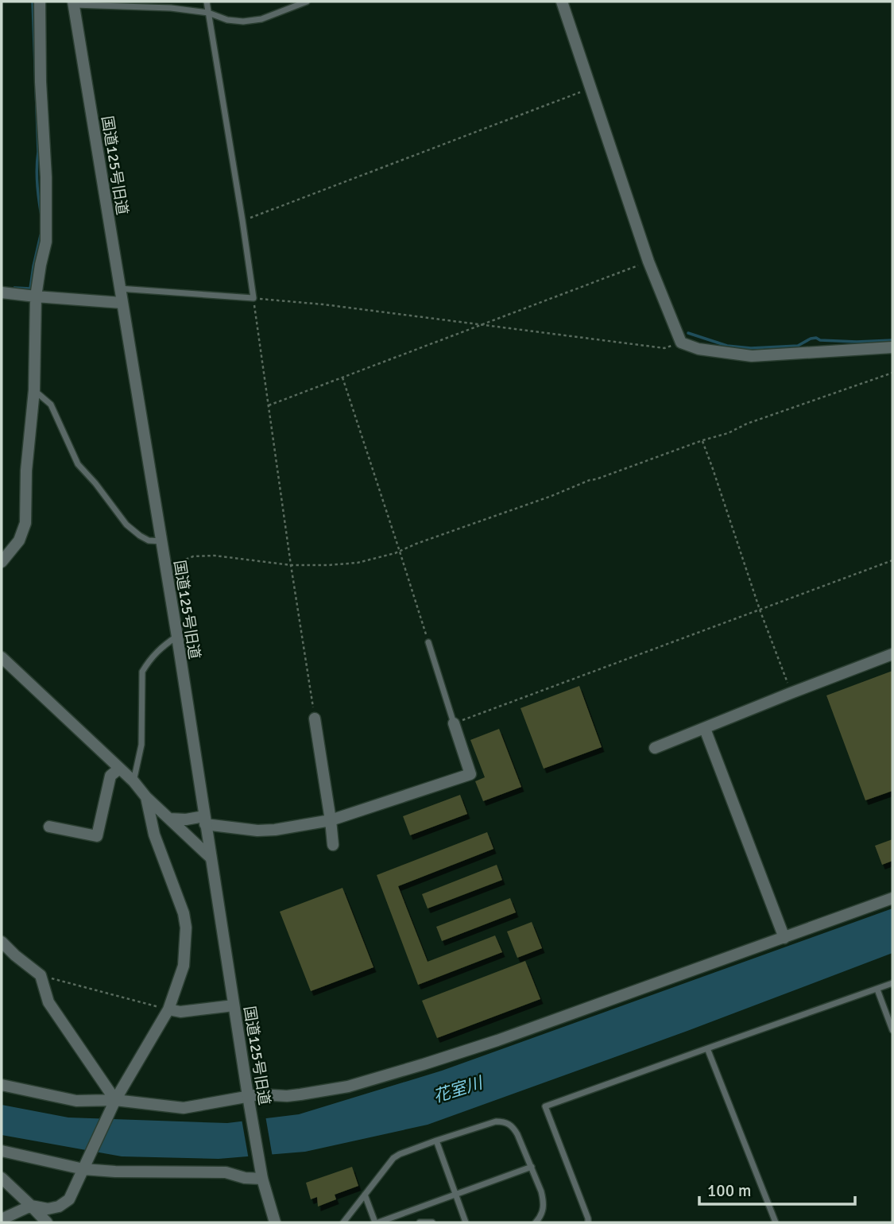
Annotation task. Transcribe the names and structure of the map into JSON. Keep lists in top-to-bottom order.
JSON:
{
  "streets": {
    "street": ["国道125号旧道"]
  },
  "water": ["花室川"],
  "scale_bar": "100 m"
}
